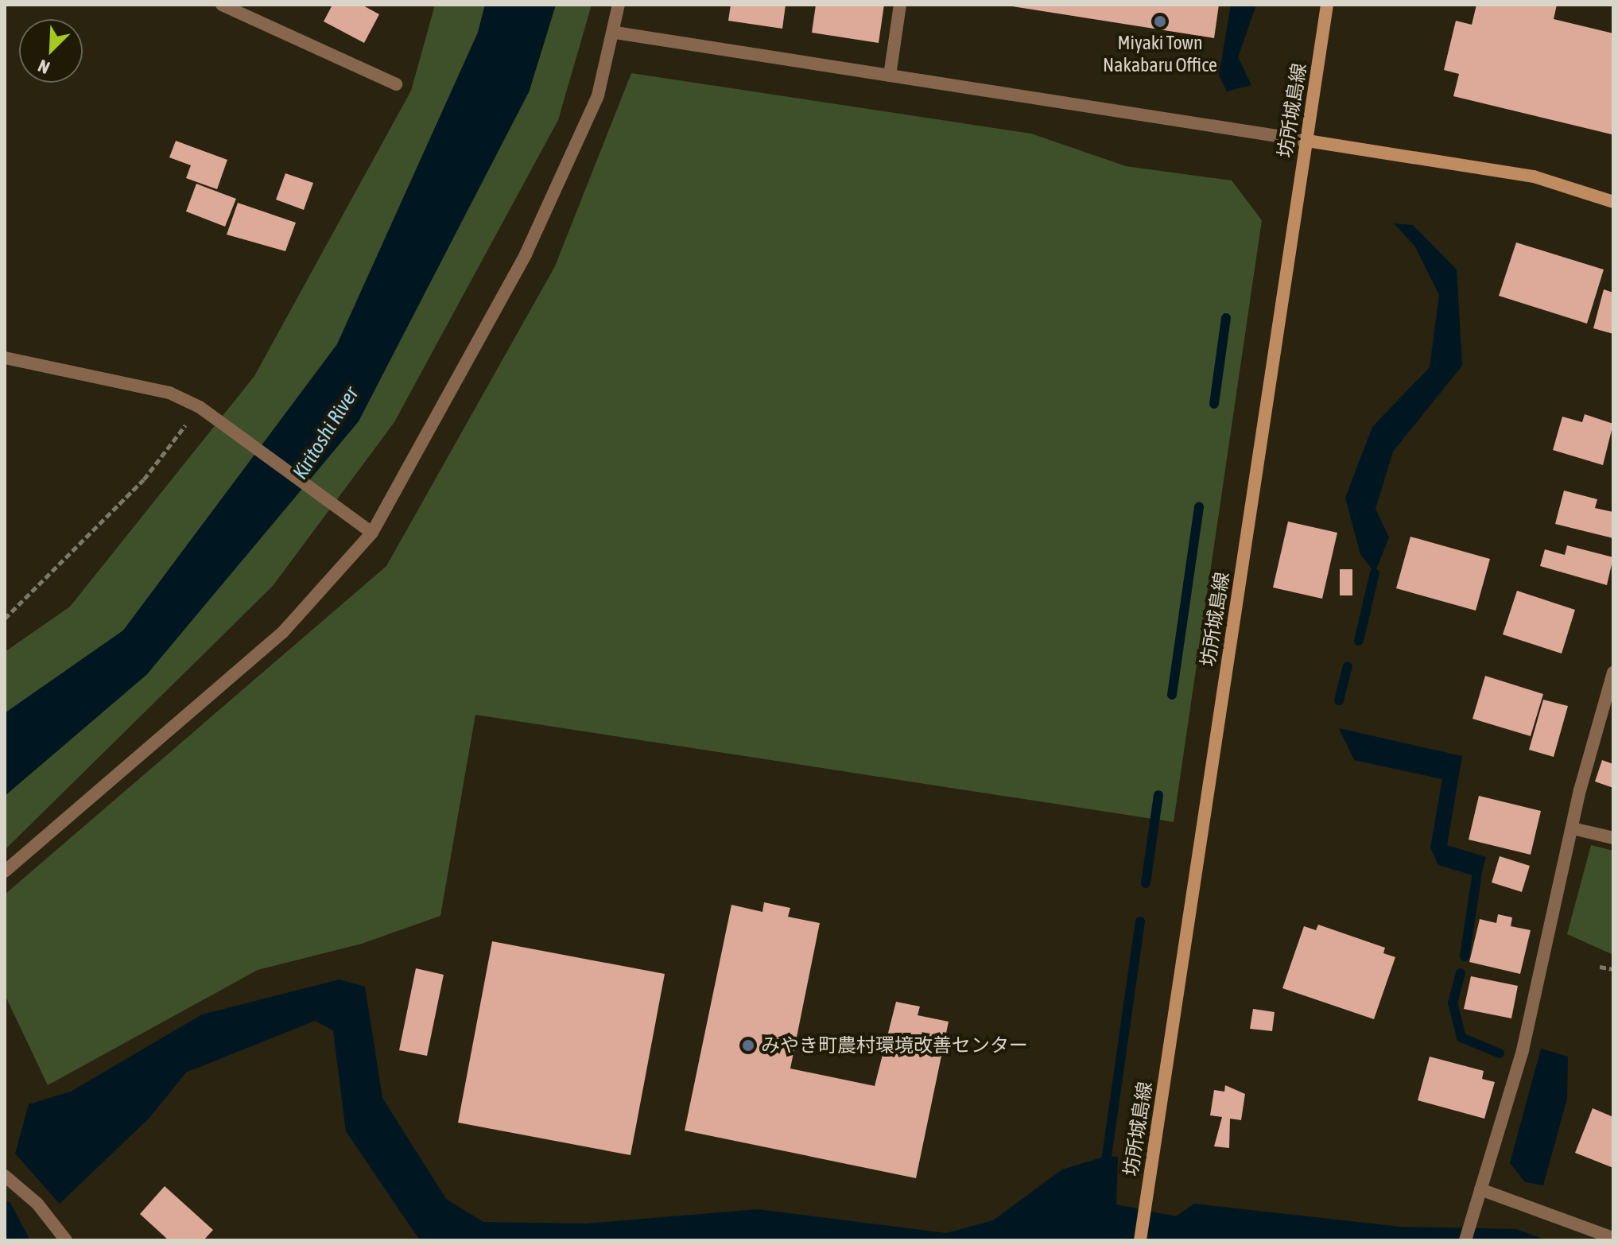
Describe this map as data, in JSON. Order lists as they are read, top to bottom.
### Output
{
  "streets": {
    "main road": ["坊所城島線"]
  },
  "water": ["Kiritoshi River"],
  "places": ["Miyaki Town Nakabaru Office", "みやき町農村環境改善センター"],
  "north": "bottom left"
}
